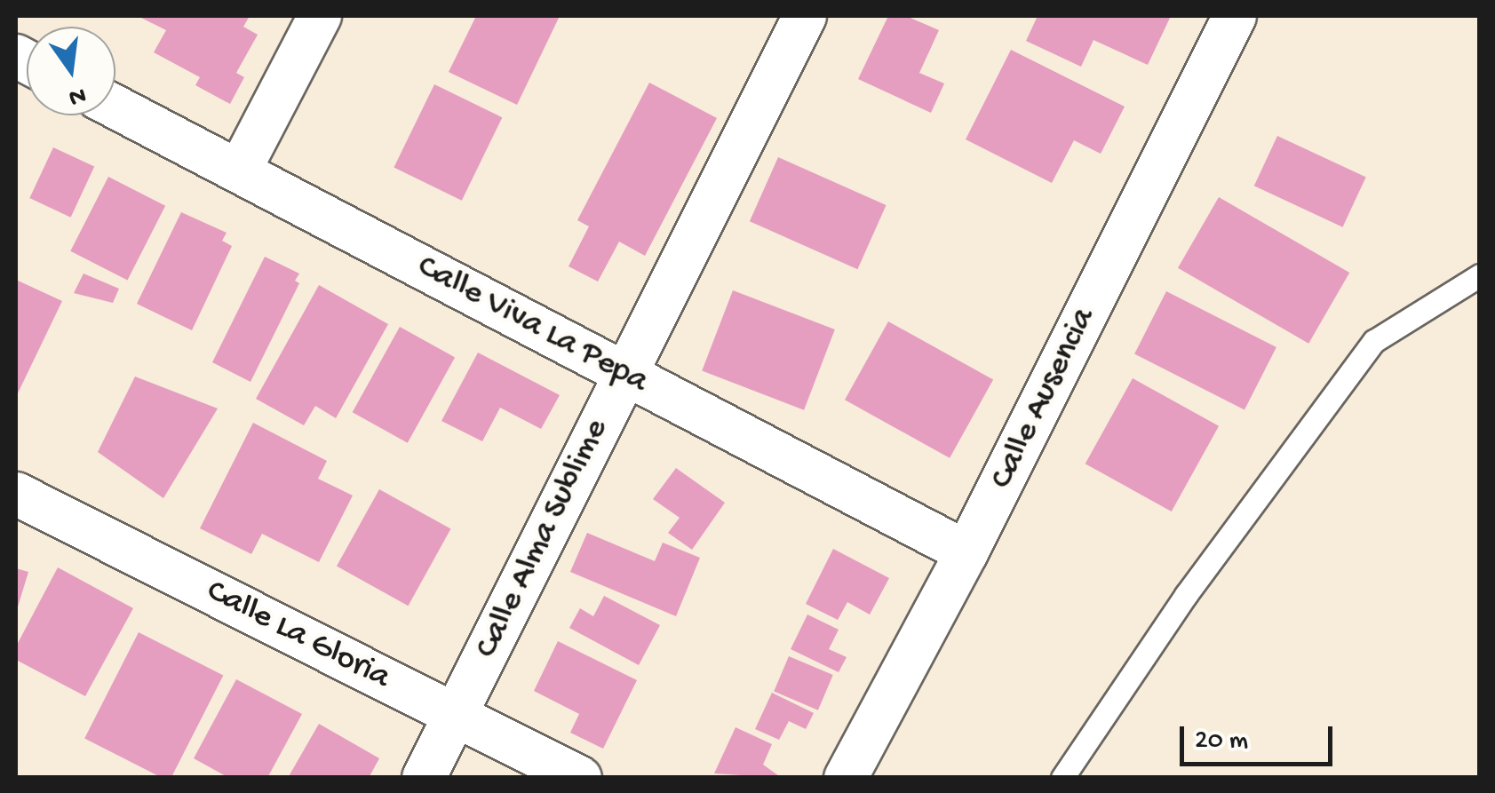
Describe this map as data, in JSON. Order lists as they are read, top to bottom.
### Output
{
  "streets": {
    "street": [
      "Calle Viva La Pepa",
      "Calle Ausencia",
      "Calle Alma Sublime",
      "Calle La Gloria"
    ]
  },
  "crossings": [
    ["Calle Viva La Pepa", "Calle Ausencia"],
    ["Calle Viva La Pepa", "Calle Alma Sublime"],
    ["Calle Alma Sublime", "Calle La Gloria"]
  ],
  "scale_bar": "20 m",
  "north": "bottom"
}
